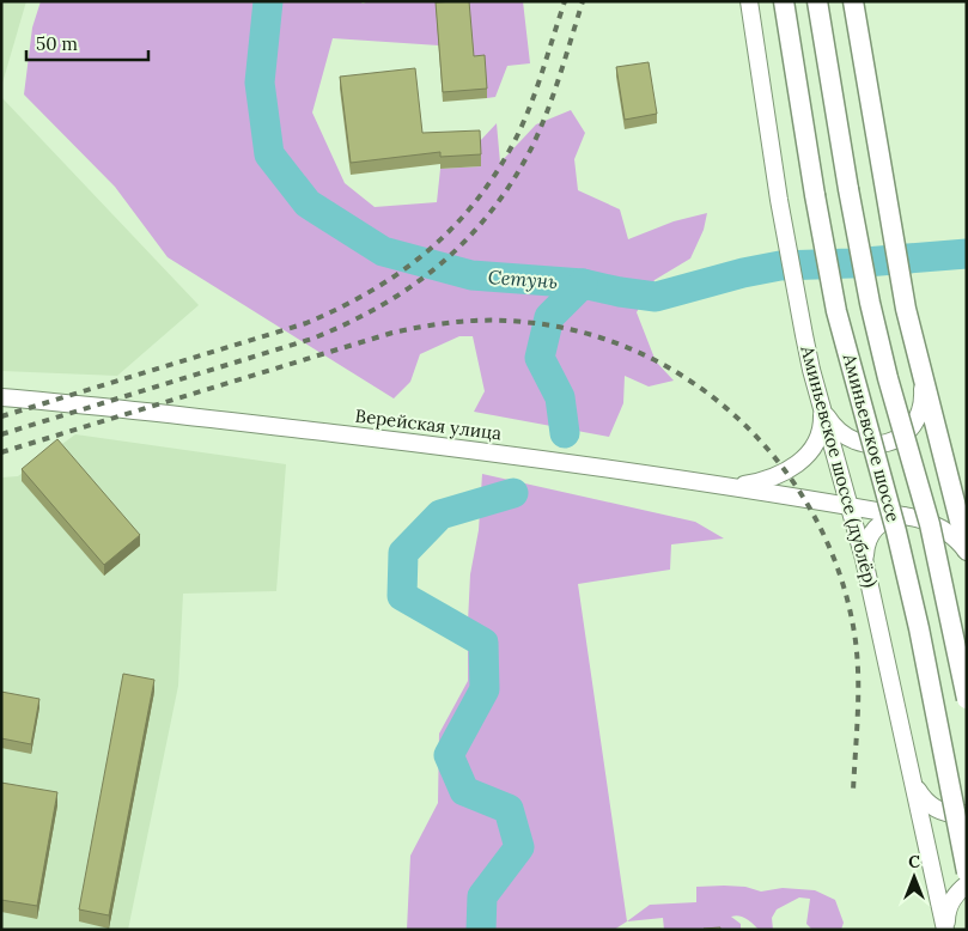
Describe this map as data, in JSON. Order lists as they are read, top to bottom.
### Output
{
  "streets": {
    "main road": ["Аминьевское шоссе"],
    "street": ["Верейская улица", "Аминьевское шоссе (дублёр)"]
  },
  "crossings": [
    ["Верейская улица", "Аминьевское шоссе (дублёр)"]
  ],
  "water": ["Сетунь"],
  "scale_bar": "50 m",
  "north": "top"
}
